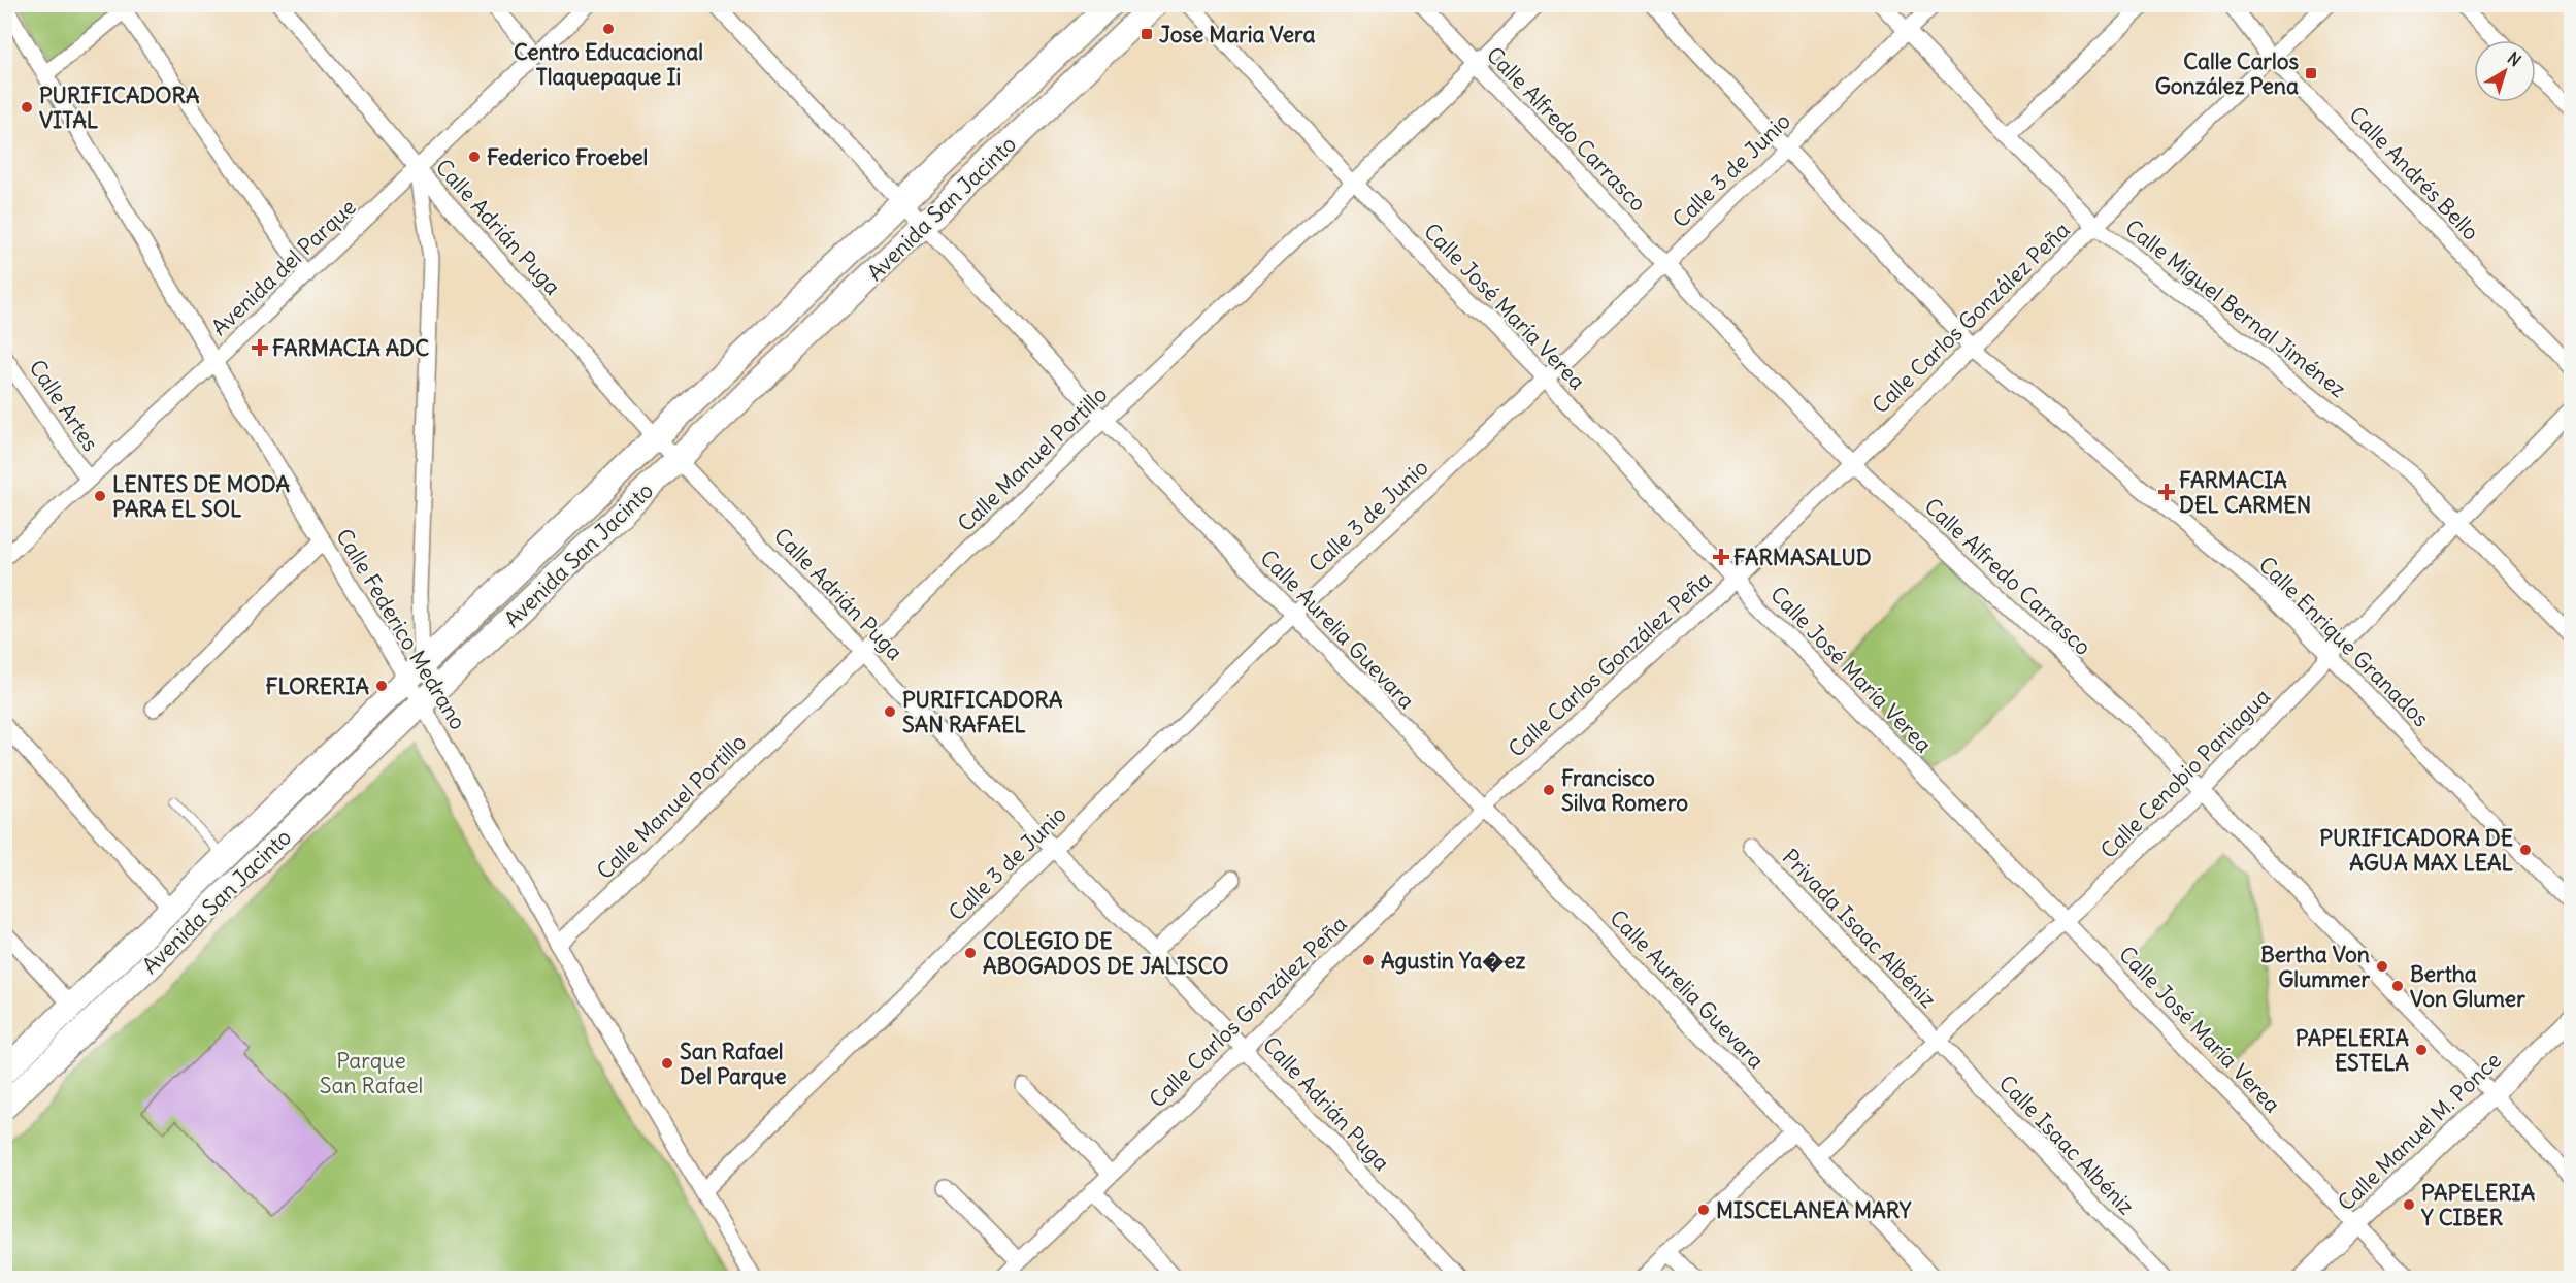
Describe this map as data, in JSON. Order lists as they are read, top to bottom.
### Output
{
  "streets": {
    "main road": ["Avenida San Jacinto"],
    "street": [
      "Calle Alfredo Carrasco",
      "Calle 3 de Junio",
      "Calle Andrés Bello",
      "Calle Adrián Puga",
      "Avenida del Parque",
      "Calle José María Verea",
      "Calle Miguel Bernal Jiménez",
      "Calle Carlos González Peña",
      "Calle Artes",
      "Calle Manuel Portillo",
      "Calle Federico Medrano",
      "Calle Aurelia Guevara",
      "Calle Enrique Granados",
      "Calle Cenobio Paniagua",
      "Privada Isaac Albéniz",
      "Calle Manuel M. Ponce",
      "Calle Isaac Albéniz"
    ]
  },
  "crossings": [
    ["Calle Alfredo Carrasco", "Calle 3 de Junio"],
    ["Calle Alfredo Carrasco", "Calle Carlos González Peña"],
    ["Calle Alfredo Carrasco", "Calle Manuel Portillo"],
    ["Calle Alfredo Carrasco", "Calle Cenobio Paniagua"],
    ["Calle Alfredo Carrasco", "Calle Manuel M. Ponce"],
    ["Calle 3 de Junio", "Calle Adrián Puga"],
    ["Calle 3 de Junio", "Calle José María Verea"],
    ["Calle 3 de Junio", "Calle Miguel Bernal Jiménez"],
    ["Calle 3 de Junio", "Calle Federico Medrano"],
    ["Calle 3 de Junio", "Calle Aurelia Guevara"],
    ["Calle 3 de Junio", "Calle Enrique Granados"],
    ["Calle Andrés Bello", "Calle Carlos González Peña"],
    ["Avenida San Jacinto", "Calle Adrián Puga"],
    ["Avenida San Jacinto", "Calle Federico Medrano"],
    ["Avenida San Jacinto", "Calle Aurelia Guevara"],
    ["Calle Adrián Puga", "Avenida del Parque"],
    ["Calle Adrián Puga", "Calle Carlos González Peña"],
    ["Calle Adrián Puga", "Calle Manuel Portillo"],
    ["Avenida del Parque", "Calle Artes"],
    ["Avenida del Parque", "Calle Federico Medrano"],
    ["Calle José María Verea", "Calle Carlos González Peña"],
    ["Calle José María Verea", "Calle Manuel Portillo"],
    ["Calle José María Verea", "Calle Cenobio Paniagua"],
    ["Calle José María Verea", "Calle Manuel M. Ponce"],
    ["Calle Miguel Bernal Jiménez", "Calle Carlos González Peña"],
    ["Calle Miguel Bernal Jiménez", "Calle Cenobio Paniagua"],
    ["Calle Carlos González Peña", "Calle Aurelia Guevara"],
    ["Calle Carlos González Peña", "Calle Enrique Granados"],
    ["Calle Manuel Portillo", "Calle Federico Medrano"],
    ["Calle Manuel Portillo", "Calle Aurelia Guevara"],
    ["Calle Aurelia Guevara", "Calle Cenobio Paniagua"],
    ["Calle Enrique Granados", "Calle Cenobio Paniagua"],
    ["Calle Cenobio Paniagua", "Privada Isaac Albéniz"],
    ["Calle Cenobio Paniagua", "Calle Isaac Albéniz"],
    ["Privada Isaac Albéniz", "Calle Isaac Albéniz"]
  ],
  "parks": ["Parque San Rafael"],
  "places": {
    "other": [
      "Centro Educacional Tlaquepaque Ii",
      "PURIFICADORA VITAL",
      "Federico Froebel",
      "LENTES DE MODA PARA EL SOL",
      "FLORERIA",
      "PURIFICADORA SAN RAFAEL",
      "Francisco Silva Romero",
      "PURIFICADORA DE AGUA MAX LEAL",
      "COLEGIO DE ABOGADOS DE JALISCO",
      "Agustin Ya�ez",
      "Bertha Von Glummer",
      "Bertha Von Glumer",
      "PAPELERIA ESTELA",
      "San Rafael Del Parque",
      "PAPELERIA Y CIBER",
      "MISCELANEA MARY"
    ],
    "transit": ["Jose Maria Vera", "Calle Carlos González Pena"],
    "health": ["FARMACIA ADC", "FARMACIA DEL CARMEN", "FARMASALUD"]
  },
  "north": "top right"
}
